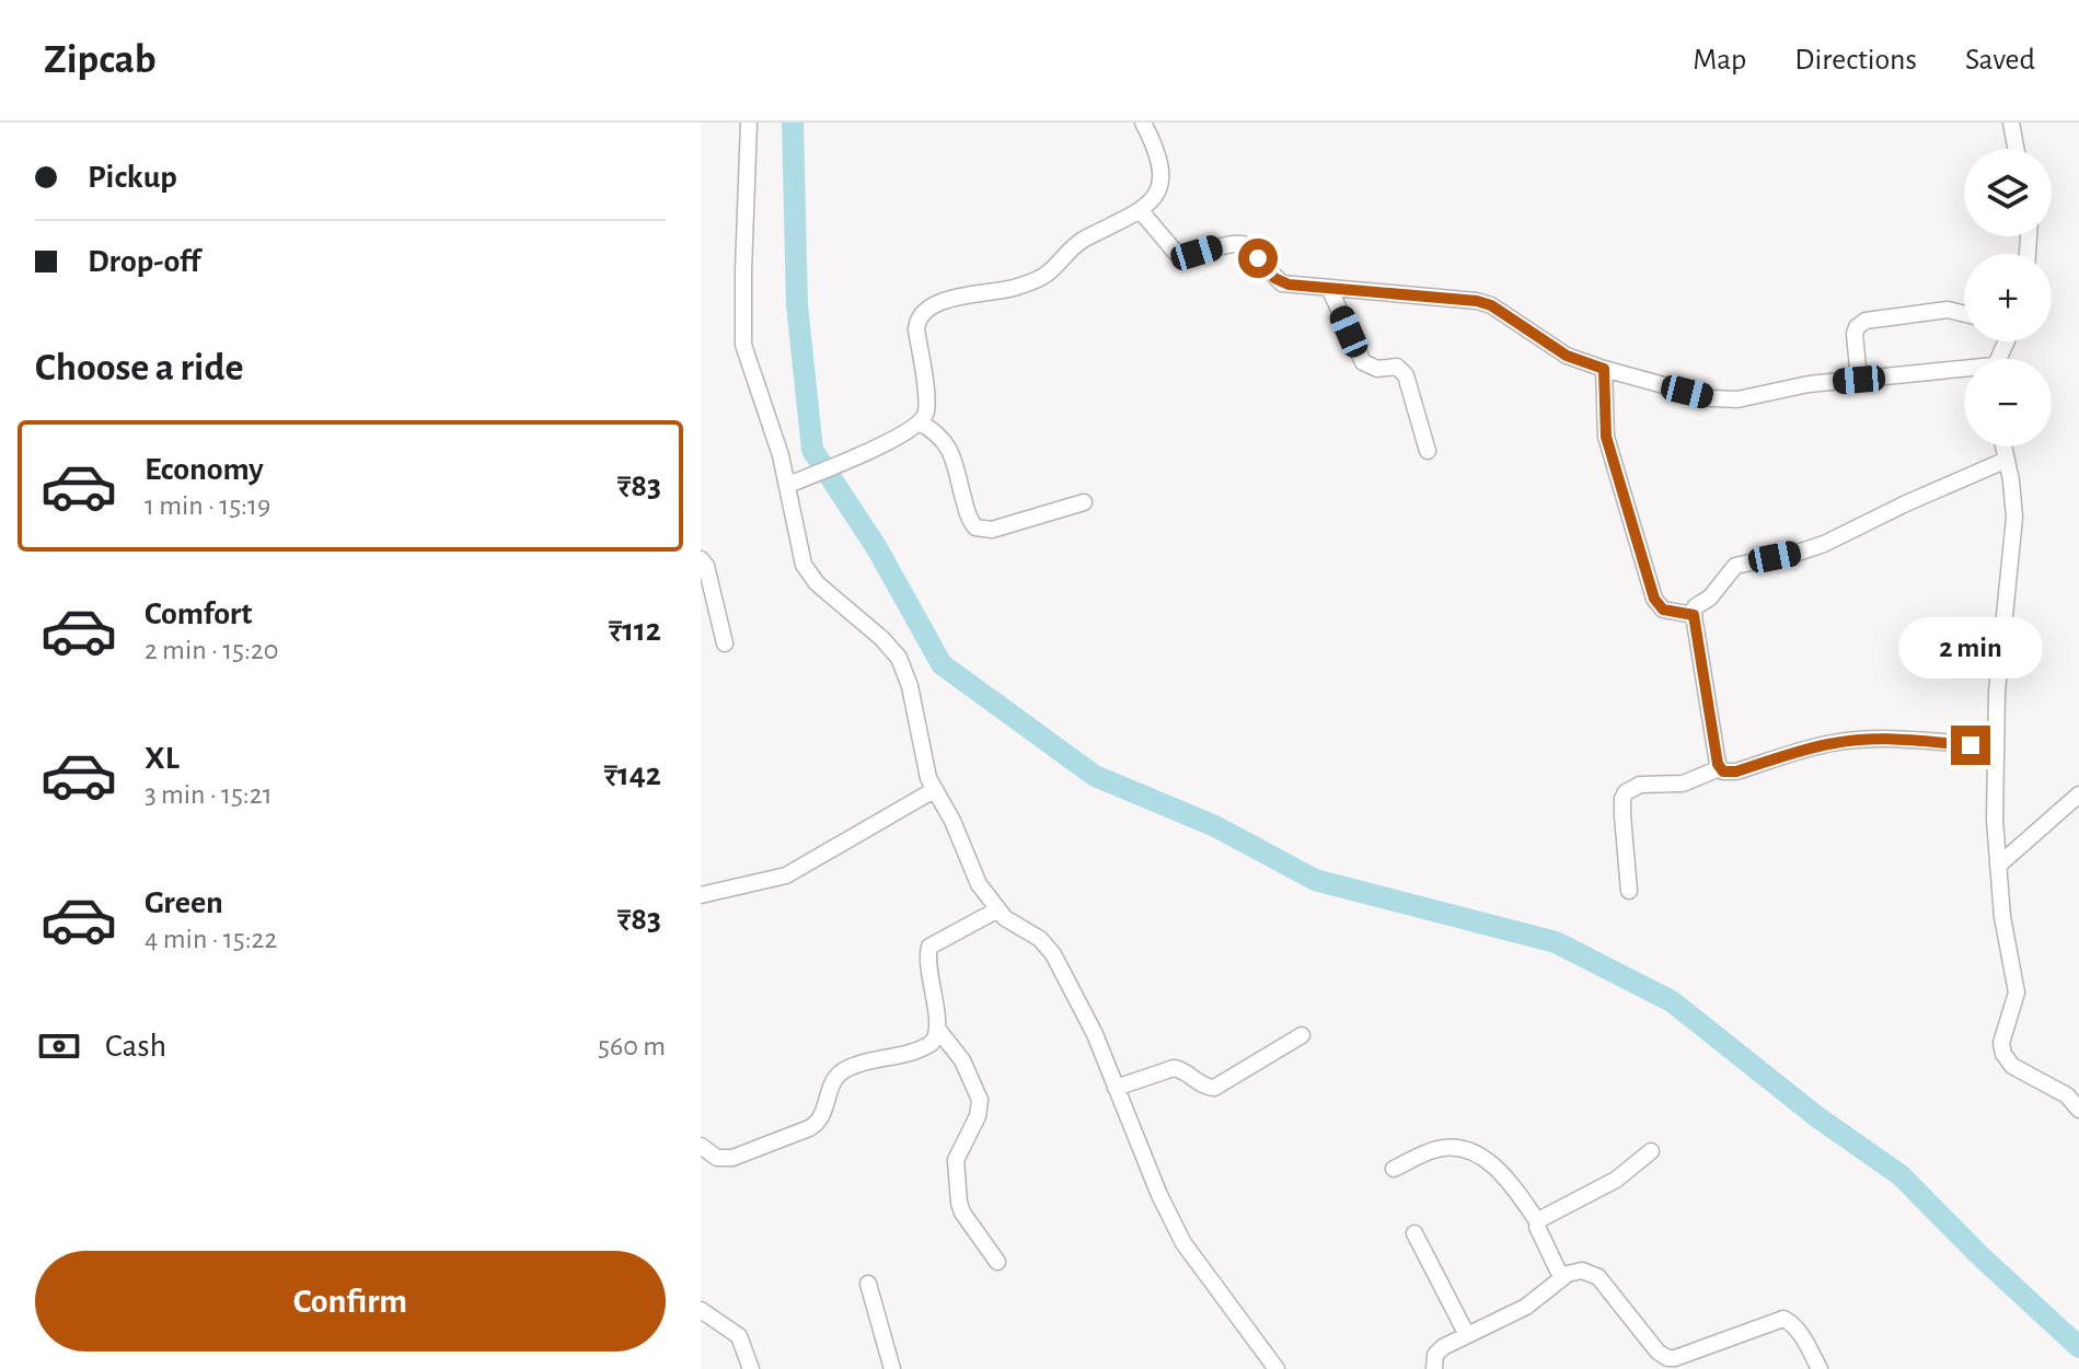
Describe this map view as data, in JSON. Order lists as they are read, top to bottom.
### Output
{
  "page": {
    "header": "Zipcab",
    "nav": ["Map", "Directions", "Saved"],
    "banner": ["Pickup", "Drop-off"],
    "map_buttons": ["+", "−"],
    "heading": "Choose a ride",
    "list": [
      {
        "name": "Economy",
        "note": "1 min · 15:19",
        "value": "₹83"
      },
      {
        "name": "Comfort",
        "note": "2 min · 15:20",
        "value": "₹112"
      },
      {
        "name": "XL",
        "note": "3 min · 15:21",
        "value": "₹142"
      },
      {
        "name": "Green",
        "note": "4 min · 15:22",
        "value": "₹83"
      }
    ],
    "bubble": "2 min",
    "pay": ["Cash", "560 m"],
    "buttons": "Confirm"
  }
}
